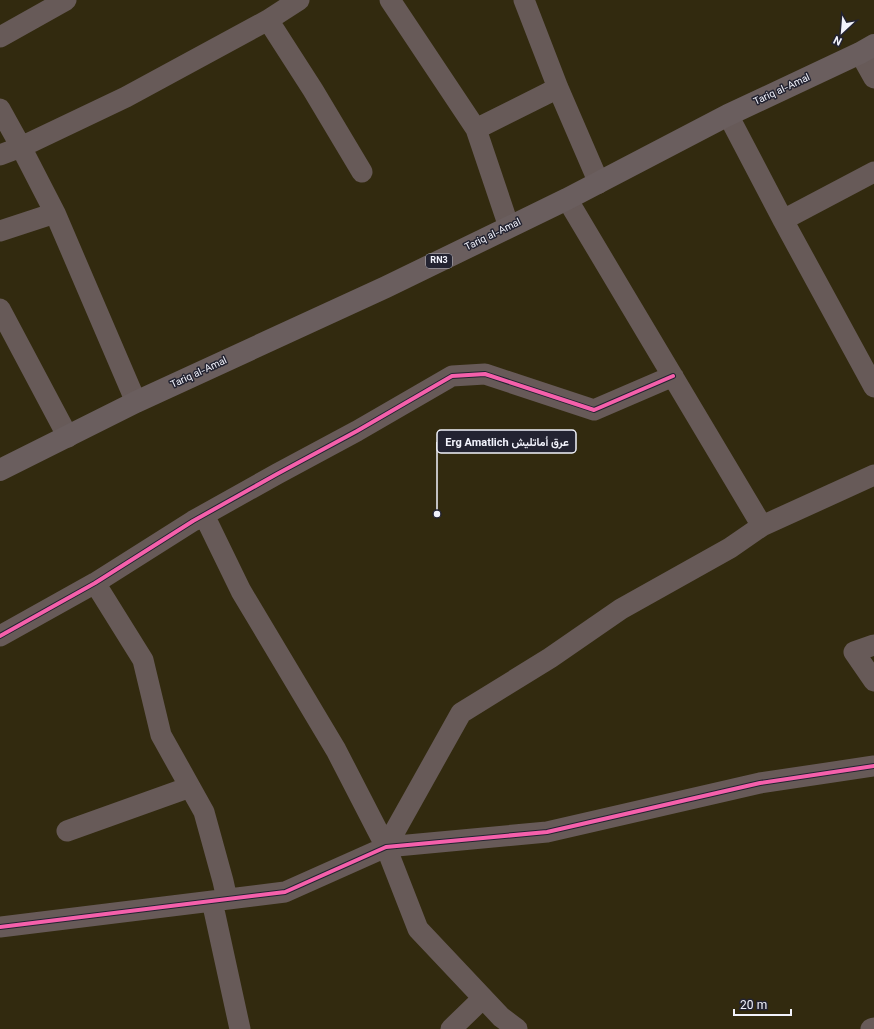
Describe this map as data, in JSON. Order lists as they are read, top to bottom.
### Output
{
  "streets": {
    "highway": ["Tariq al-Amal", "RN3"]
  },
  "places": ["Erg Amatlich عرق أماتليش"],
  "scale_bar": "20 m",
  "north": "bottom left"
}
